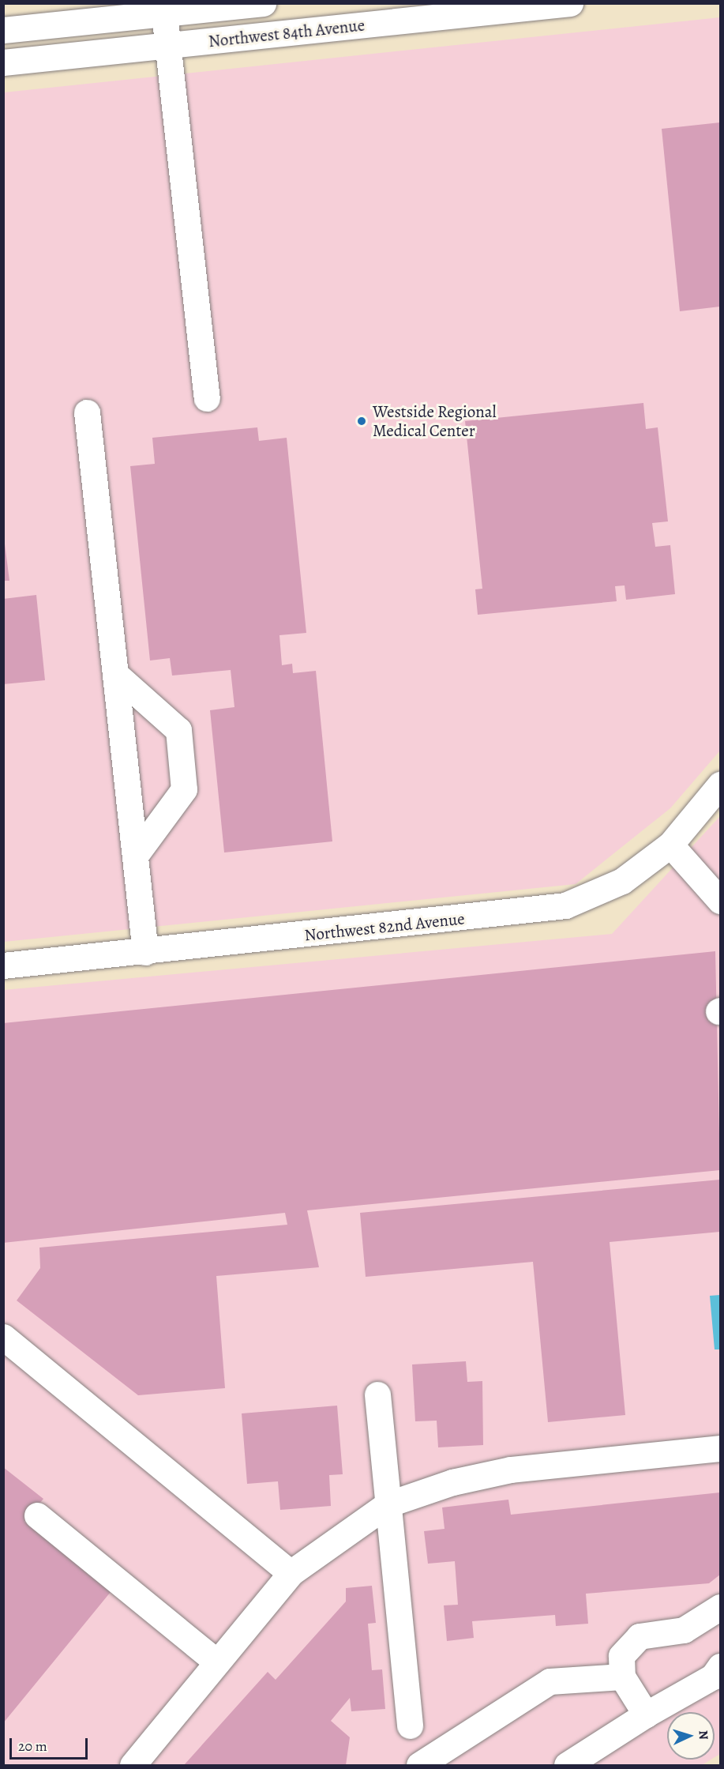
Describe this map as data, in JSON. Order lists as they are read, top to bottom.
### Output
{
  "streets": {
    "street": ["Northwest 84th Avenue", "Northwest 82nd Avenue"]
  },
  "places": ["Westside Regional Medical Center"],
  "scale_bar": "20 m",
  "north": "right"
}
